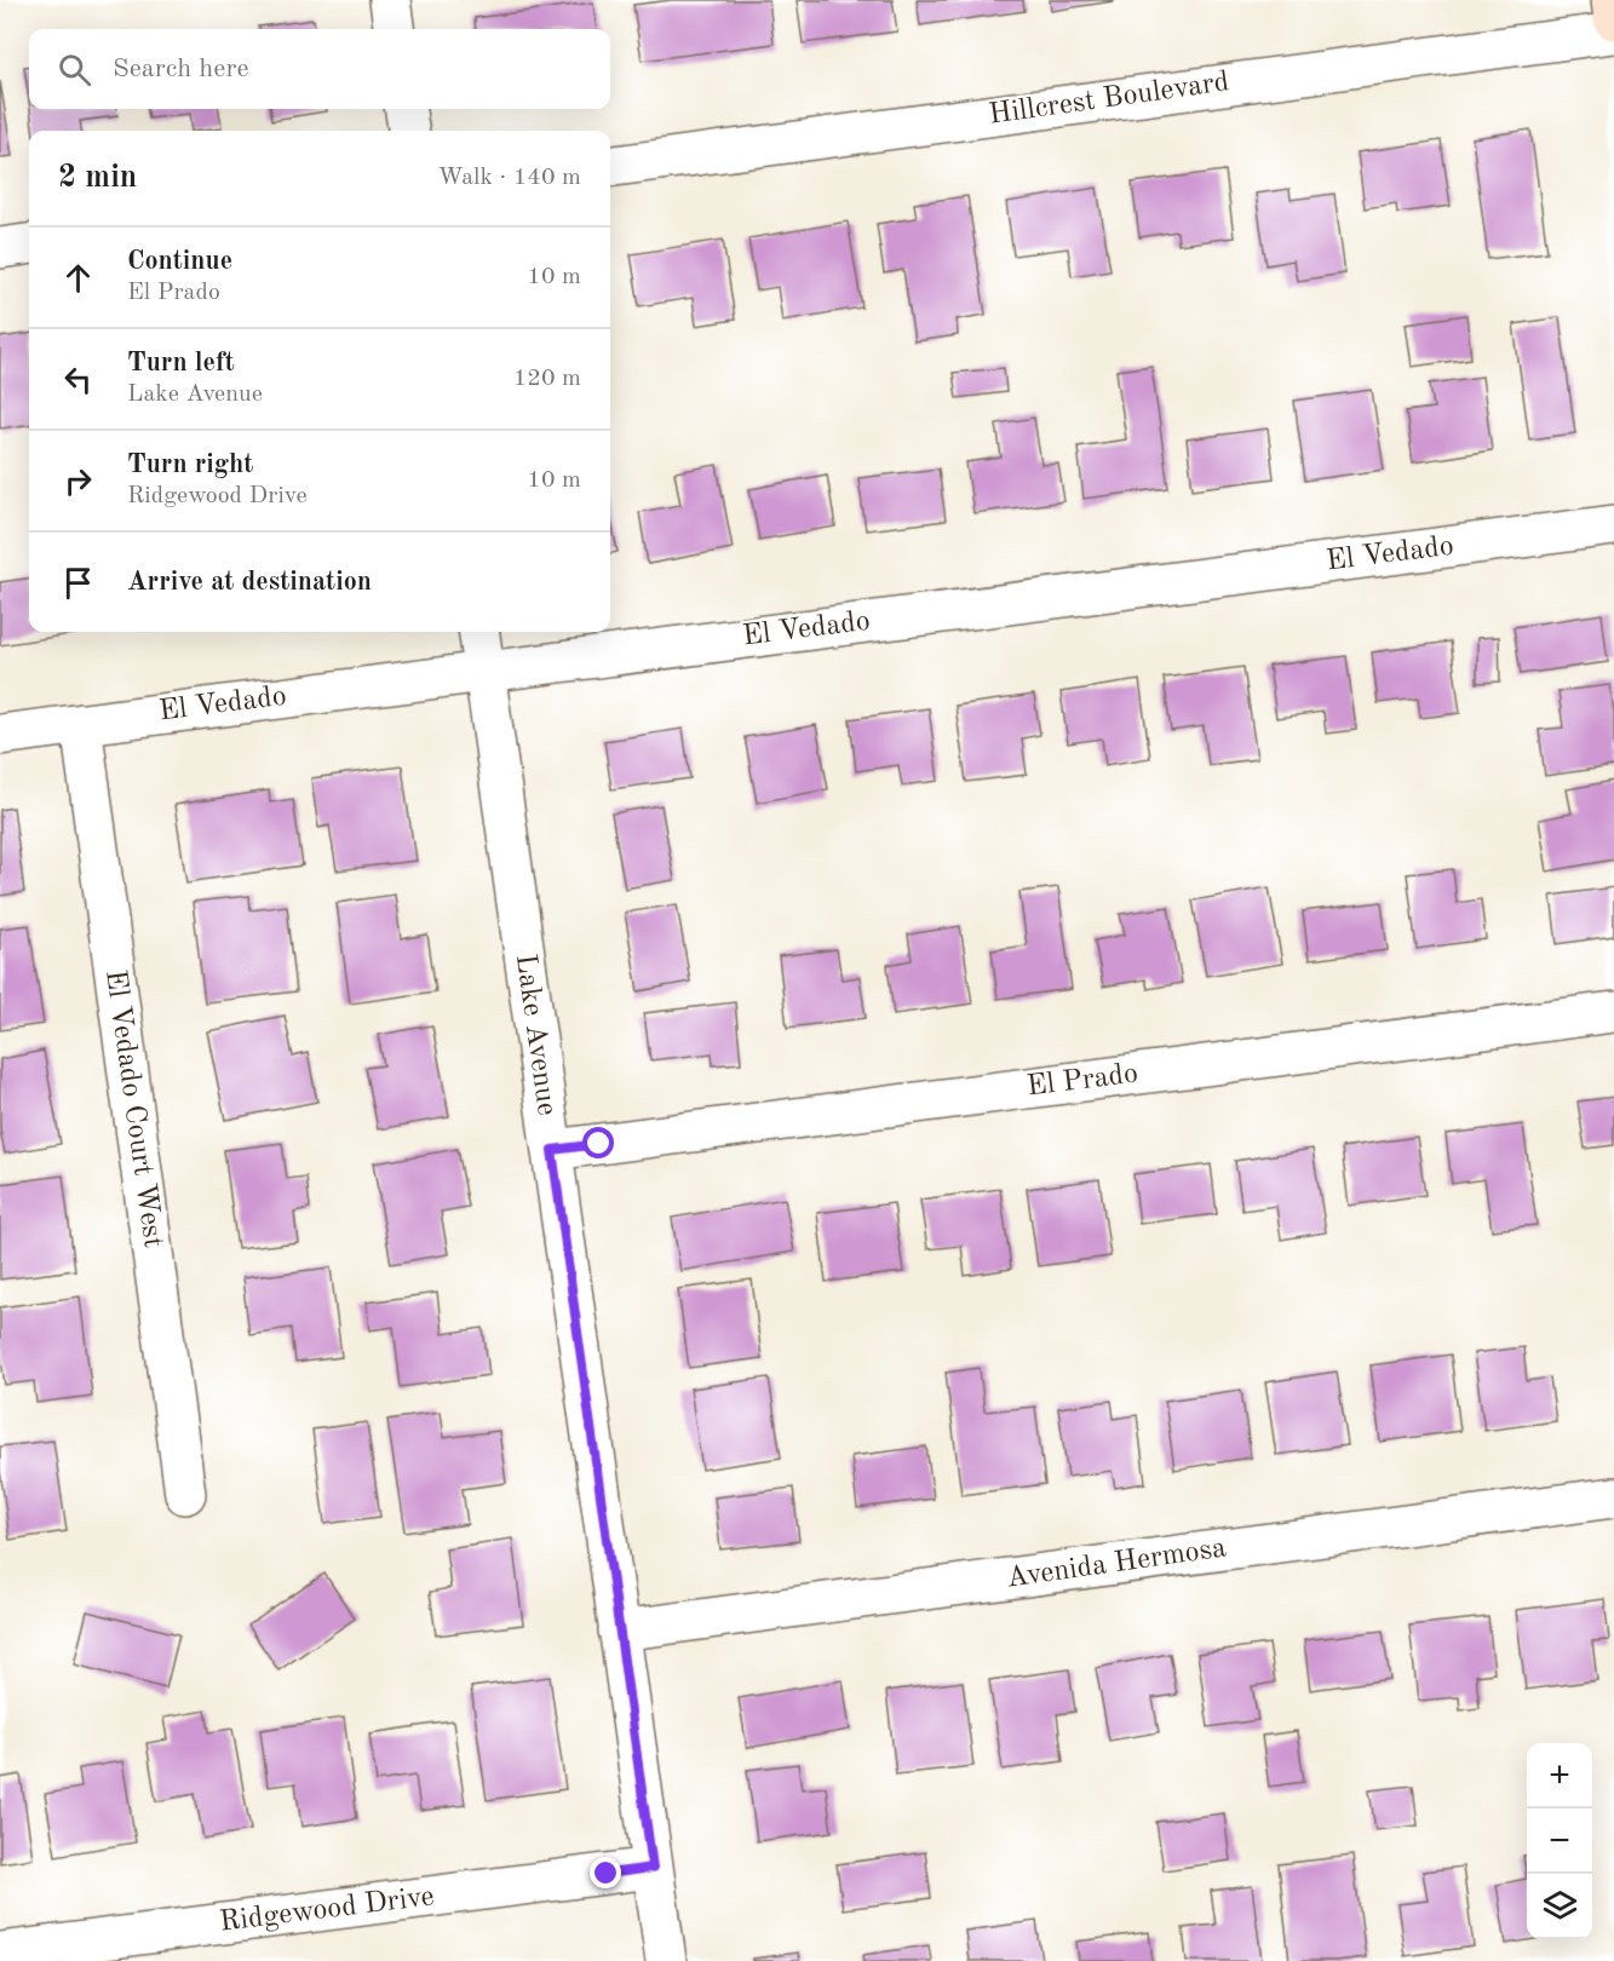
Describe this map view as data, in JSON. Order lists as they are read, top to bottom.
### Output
{
  "streets": {
    "street": [
      "Hillcrest Boulevard",
      "El Vedado",
      "Lake Avenue",
      "El Prado",
      "El Vedado Court West",
      "Avenida Hermosa",
      "Ridgewood Drive"
    ]
  },
  "crossings": [
    ["El Vedado", "Lake Avenue"],
    ["El Vedado", "El Vedado Court West"],
    ["Lake Avenue", "El Prado"],
    ["Lake Avenue", "Avenida Hermosa"],
    ["Lake Avenue", "Ridgewood Drive"]
  ],
  "page": {
    "search": "Search here",
    "heading": ["2 min", "Walk · 140 m"],
    "list": [
      ["Continue", "El Prado", "10 m"],
      ["Turn left", "Lake Avenue", "120 m"],
      ["Turn right", "Ridgewood Drive", "10 m"],
      "Arrive at destination"
    ],
    "map_buttons": ["+", "−"]
  }
}
